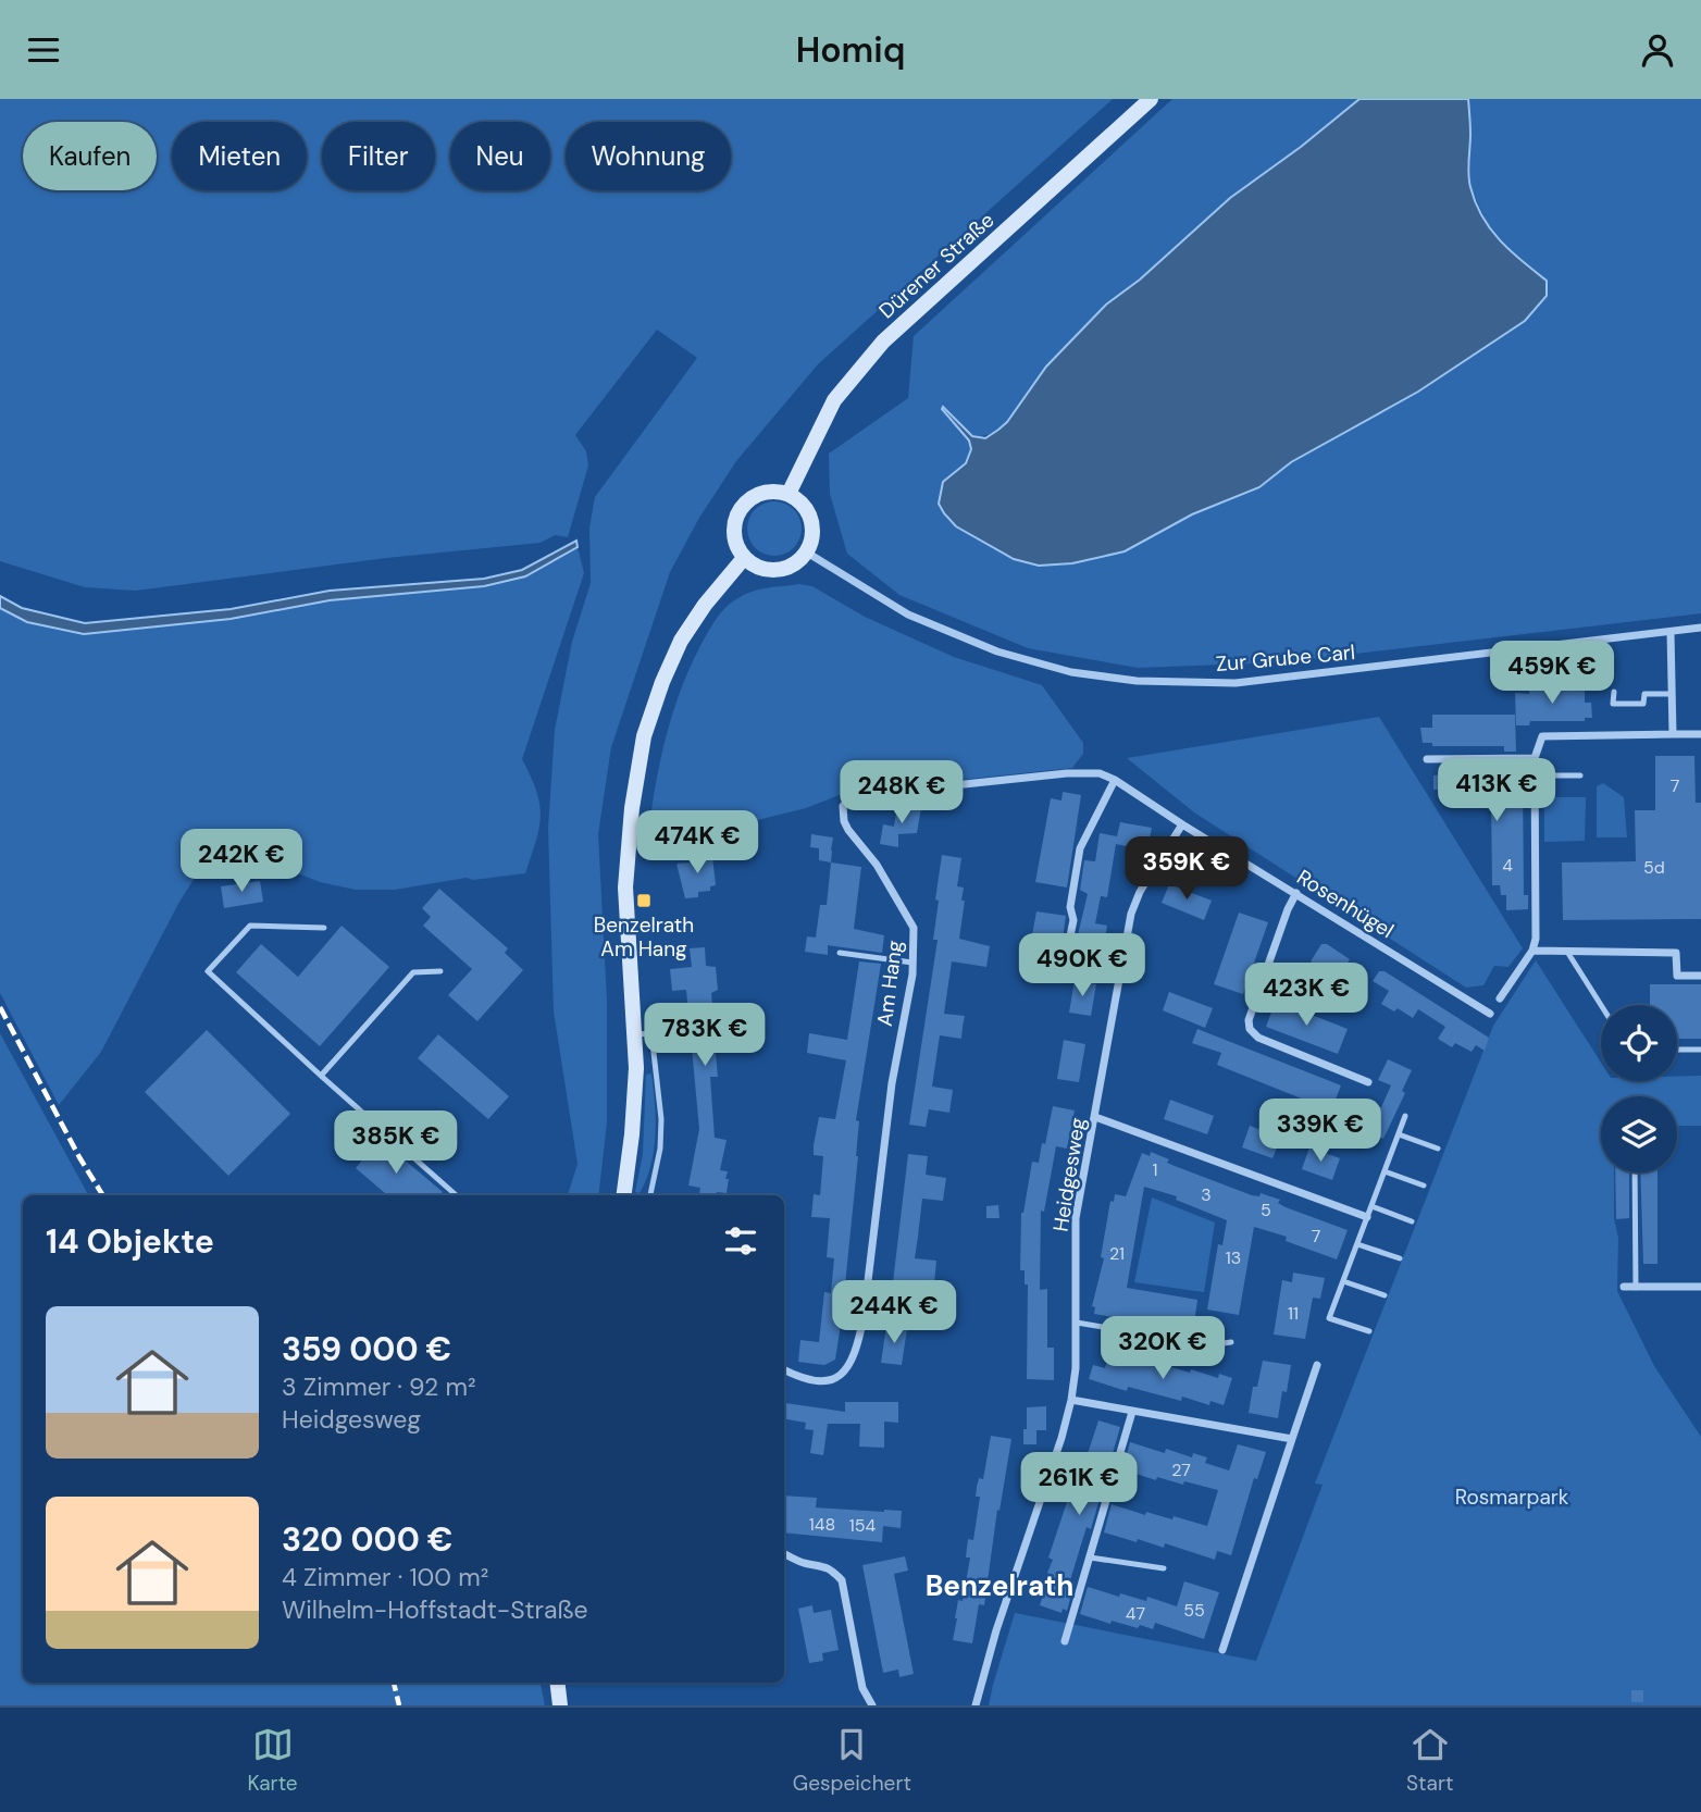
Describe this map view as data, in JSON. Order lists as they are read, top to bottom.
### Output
{
  "streets": {
    "main road": ["Dürener Straße"],
    "street": [
      "Zur Grube Carl",
      "Rosenhügel",
      "Am Hang",
      "Heidgesweg"
    ]
  },
  "crossings": [
    ["Dürener Straße", "Zur Grube Carl"],
    ["Rosenhügel", "Heidgesweg"]
  ],
  "districts": ["Benzelrath"],
  "parks": ["Rosmarpark"],
  "places": {
    "transit": ["Benzelrath Am Hang"]
  },
  "house_numbers": [
    "7",
    "4",
    "5d",
    "1",
    "3",
    "5",
    "7",
    "21",
    "13",
    "11",
    "27",
    "148",
    "154",
    "55",
    "47"
  ],
  "page": {
    "header": "Homiq",
    "chip": [
      "Kaufen",
      "Mieten",
      "Filter",
      "Neu",
      "Wohnung"
    ],
    "price": [
      "459K €",
      "413K €",
      "248K €",
      "474K €",
      "242K €",
      "359K €",
      "490K €",
      "423K €",
      "783K €",
      "339K €",
      "385K €",
      "244K €",
      "320K €",
      "261K €"
    ],
    "heading": "14 Objekte",
    "list": [
      {
        "name": "359 000 €",
        "note": "3 Zimmer · 92 m² · Heidgesweg"
      },
      {
        "name": "320 000 €",
        "note": "4 Zimmer · 100 m² · Wilhelm-Hoffstadt-Straße"
      }
    ],
    "tabs": ["Karte", "Gespeichert", "Start"]
  }
}
